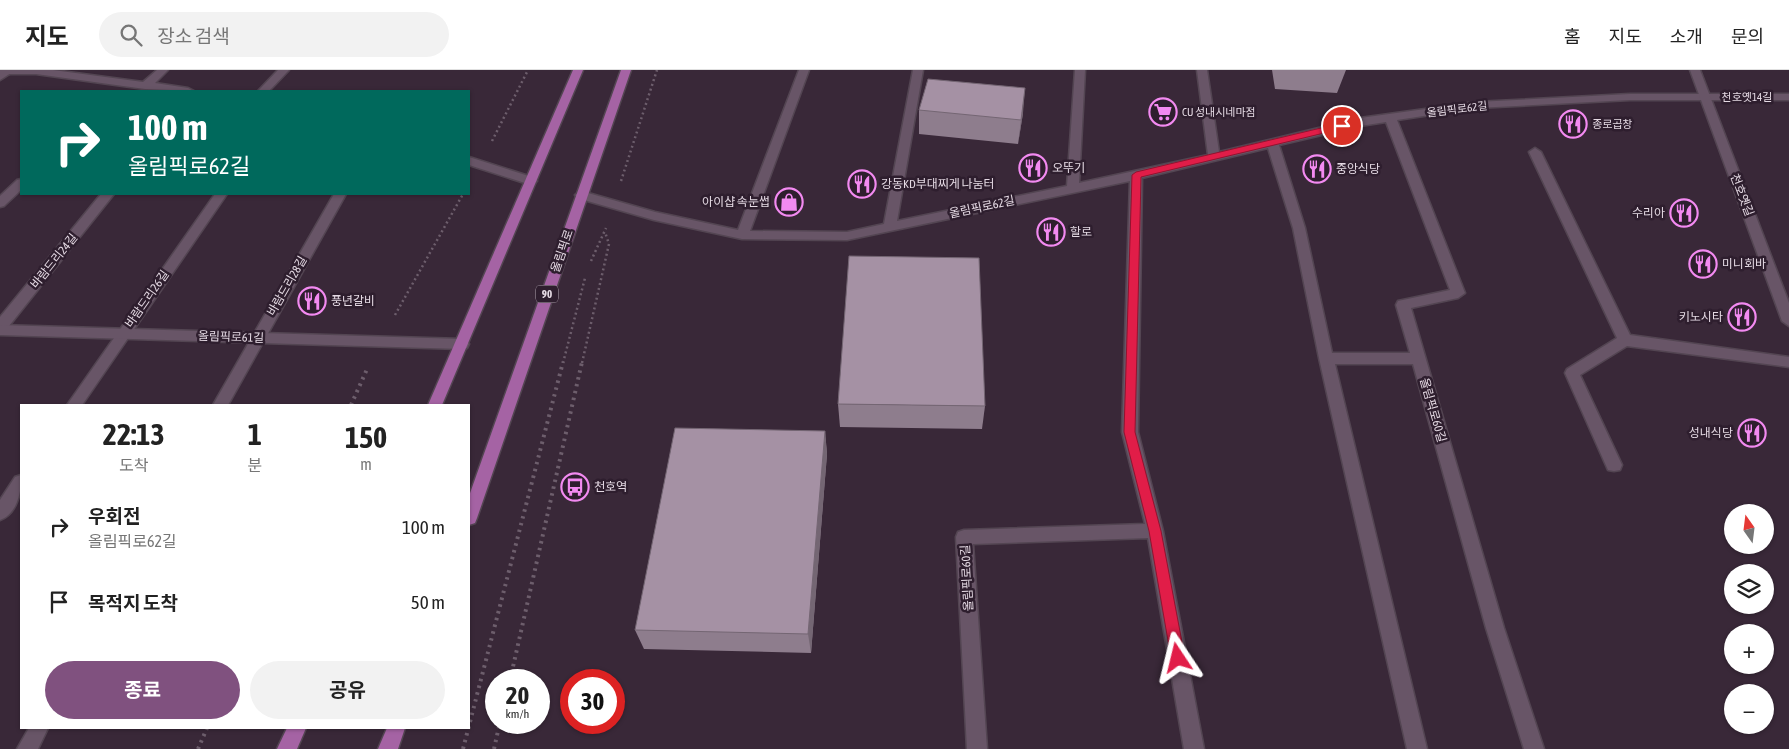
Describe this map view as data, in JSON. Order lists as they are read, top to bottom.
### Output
{
  "streets": {
    "main road": ["올림픽로", "90"],
    "street": [
      "천호옛14길",
      "올림픽로62길",
      "천호옛길",
      "바람드리24길",
      "바람드리28길",
      "바람드리26길",
      "올림픽로61길",
      "올림픽로60길"
    ]
  },
  "crossings": [
    ["천호옛14길", "올림픽로62길"],
    ["천호옛14길", "천호옛길"],
    ["올림픽로62길", "천호옛길"],
    ["올림픽로62길", "올림픽로"],
    ["올림픽로62길", "올림픽로60길"],
    ["바람드리24길", "올림픽로61길"],
    ["바람드리28길", "올림픽로61길"],
    ["바람드리26길", "올림픽로61길"]
  ],
  "places": {
    "supermarket": ["CU 성내시네마점"],
    "restaurant": [
      "종로곱창",
      "오뚜기",
      "중앙식당",
      "강동KD부대찌게 나눔터",
      "수리아",
      "할로",
      "미니회바",
      "풍년갈비",
      "키노시타",
      "성내식당"
    ],
    "shop": ["아이샵 속눈썹"],
    "bus stop": ["천호역"]
  },
  "north": "top",
  "page": {
    "header": "지도",
    "search": "장소 검색",
    "nav": [
      "홈",
      "지도",
      "소개",
      "문의"
    ],
    "turn": ["100 m", "올림픽로62길"],
    "eta": [
      "22:13",
      "도착",
      "1",
      "분",
      "150",
      "m"
    ],
    "list": [
      {
        "name": "우회전",
        "note": "올림픽로62길",
        "value": "100 m"
      },
      {
        "name": "목적지 도착",
        "value": "50 m"
      }
    ],
    "map_buttons": ["+", "−"],
    "buttons": ["종료", "공유"],
    "speed": "20 km/h",
    "limit": "30"
  }
}
